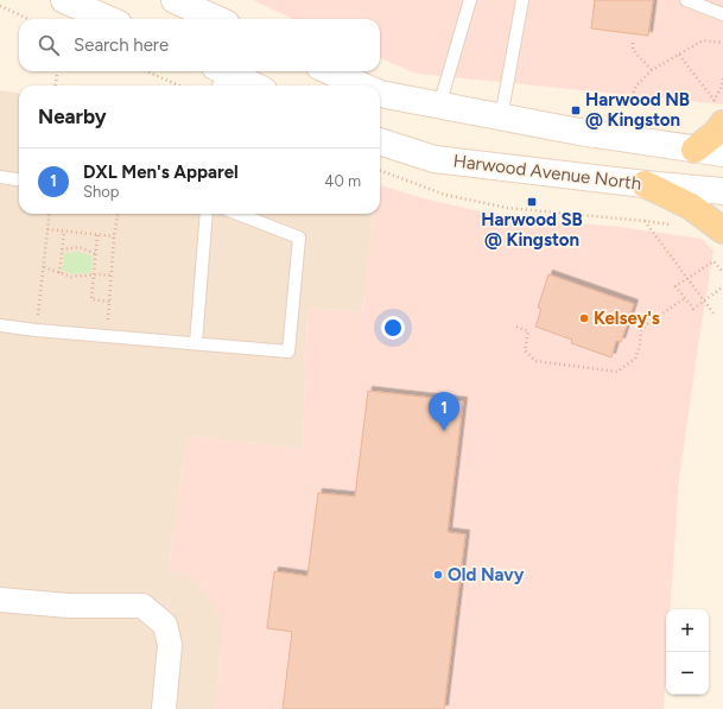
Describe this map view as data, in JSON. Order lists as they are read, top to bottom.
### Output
{
  "streets": {
    "main road": ["Harwood Avenue North"]
  },
  "places": {
    "transit": ["Harwood NB @ Kingston", "Harwood SB @ Kingston"],
    "other": ["Kelsey's", "Old Navy"]
  },
  "page": {
    "search": "Search here",
    "heading": "Nearby",
    "list": [
      {
        "mark": "1",
        "name": "DXL Men's Apparel",
        "note": "Shop",
        "value": "40 m"
      }
    ],
    "pins": "1",
    "map_buttons": ["+", "−"]
  }
}
